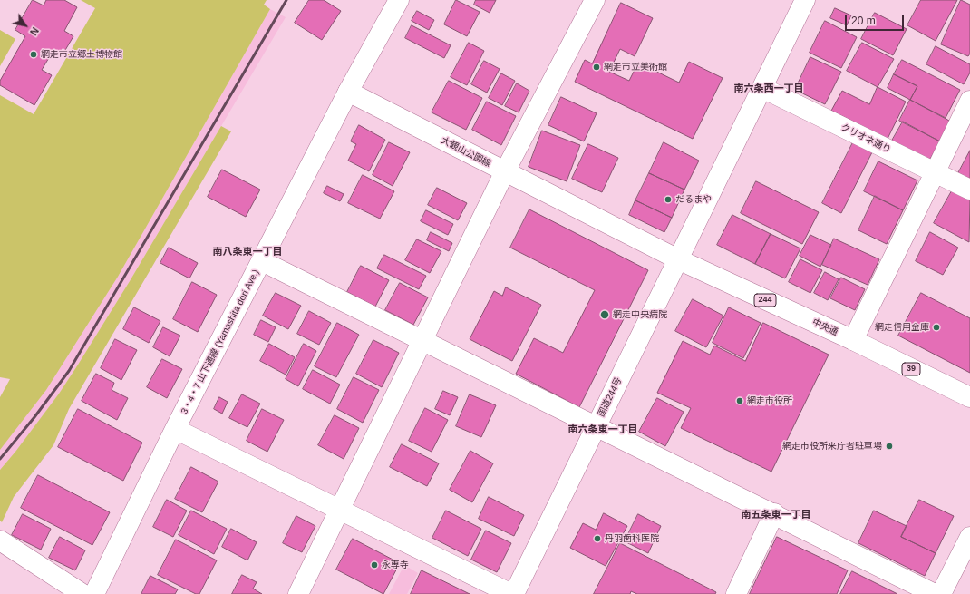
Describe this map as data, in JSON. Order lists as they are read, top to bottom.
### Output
{
  "streets": {
    "main road": [
      "クリオネ通り",
      "大観山公園線",
      "244",
      "中央通",
      "3・4・7 山下通線 (Yamashita dori Ave.)",
      "39",
      "国道244号"
    ]
  },
  "crossings": [
    ["クリオネ通り", "国道244号"],
    ["大観山公園線", "中央通"],
    ["大観山公園線", "3・4・7 山下通線 (Yamashita dori Ave.)"],
    ["大観山公園線", "国道244号"],
    ["中央通", "国道244号"]
  ],
  "districts": [
    "南六条西一丁目",
    "南八条東一丁目",
    "南六条東一丁目",
    "南五条東一丁目"
  ],
  "places": [
    "網走市立郷土博物館",
    "網走市立美術館",
    "だるまや",
    "網走中央病院",
    "網走信用金庫",
    "網走市役所",
    "網走市役所来庁者駐車場",
    "丹羽歯科医院",
    "永専寺"
  ],
  "scale_bar": "20 m",
  "north": "bottom right"
}
